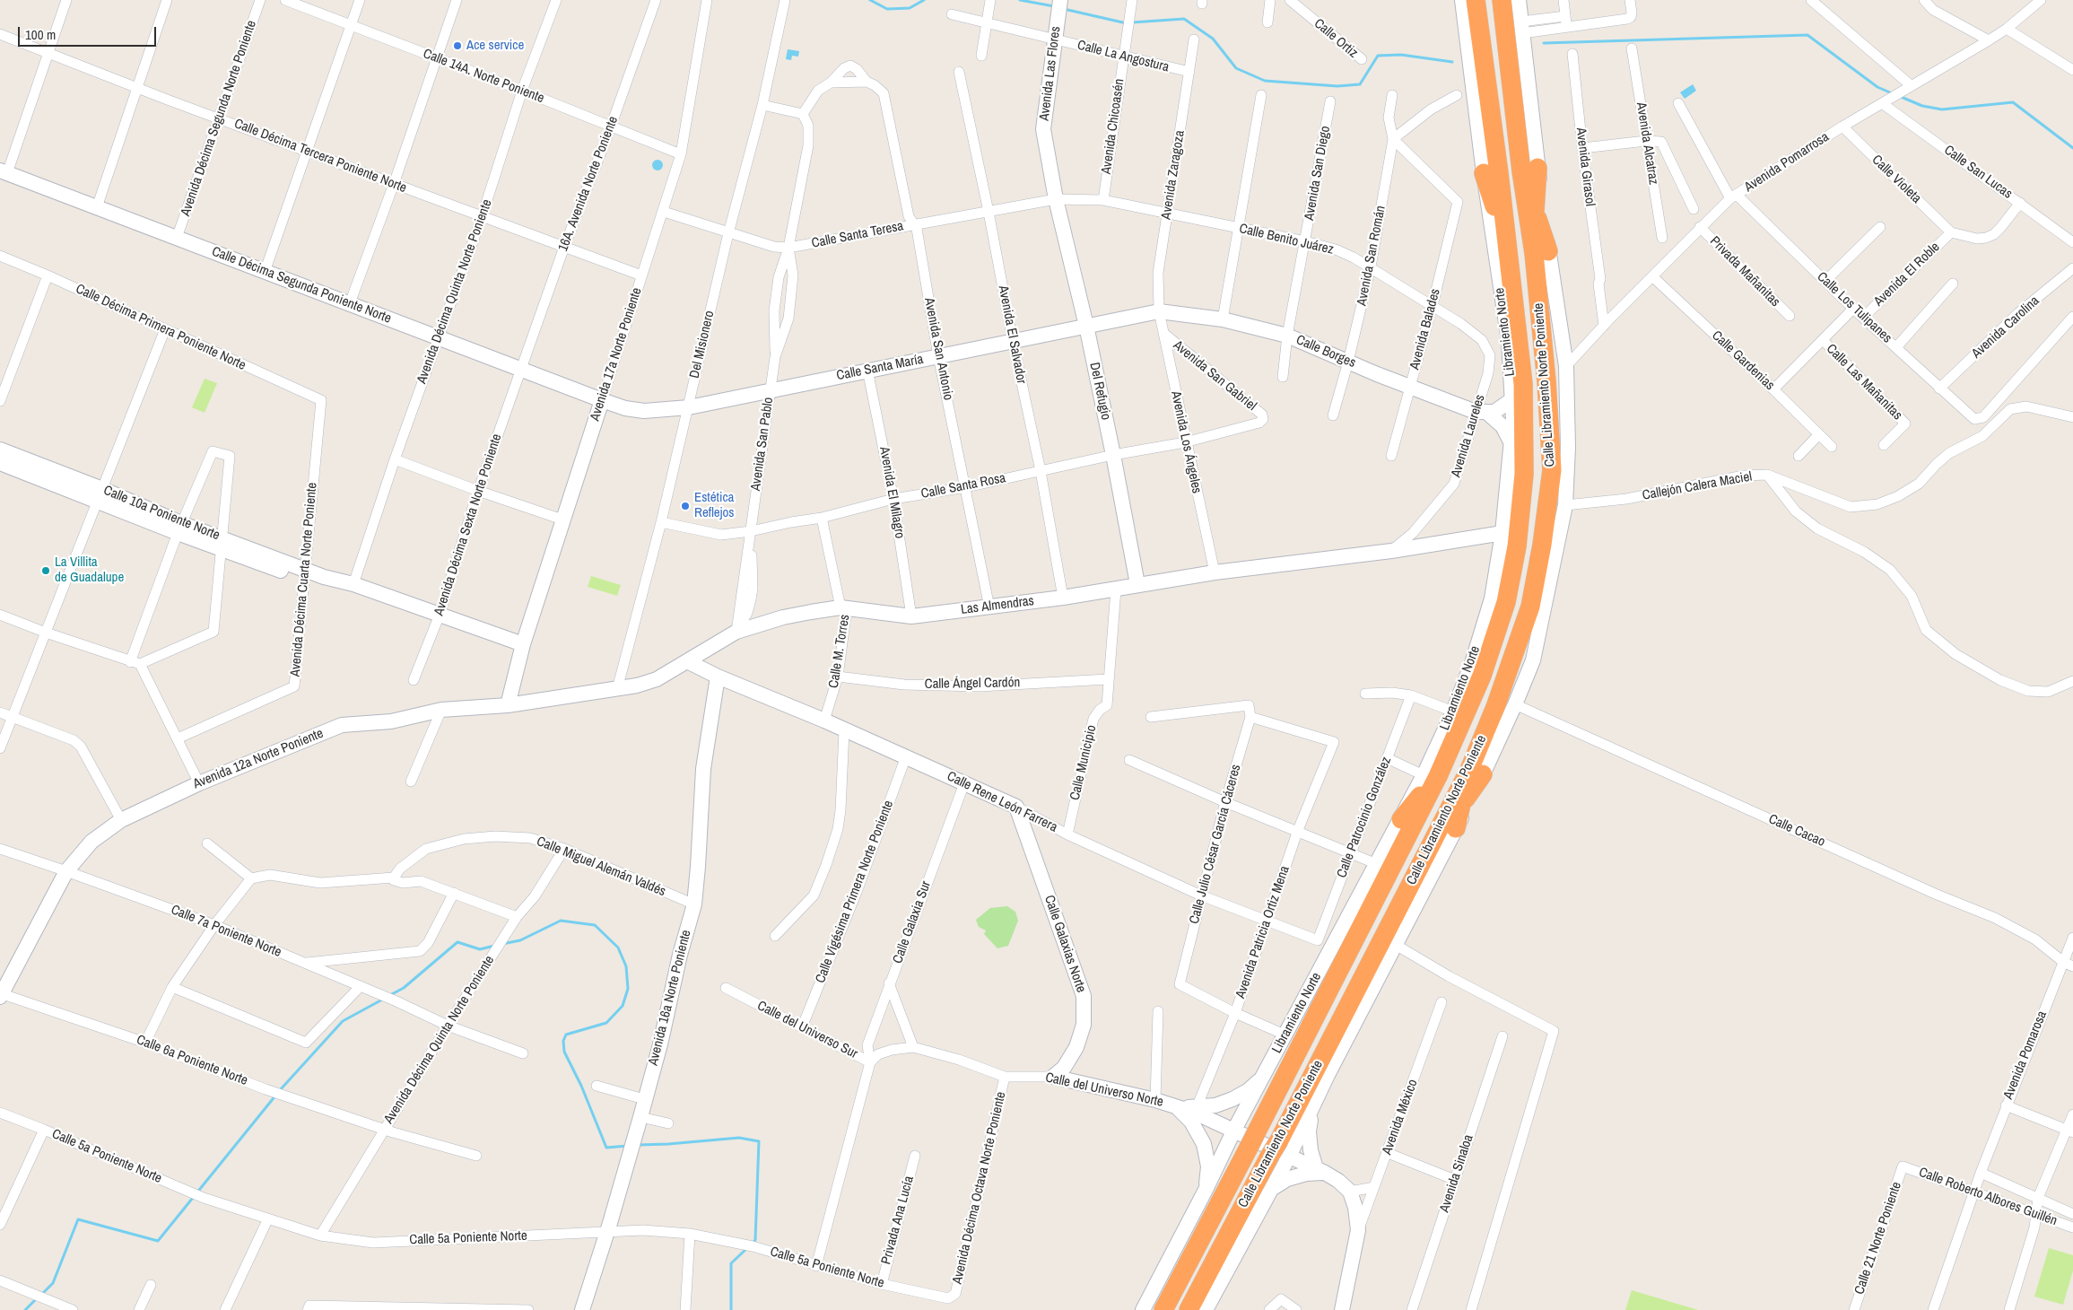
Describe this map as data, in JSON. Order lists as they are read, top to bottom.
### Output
{
  "streets": {
    "highway": ["Calle Libramiento Norte Poniente"],
    "street": [
      "Calle Ortiz",
      "Calle La Angostura",
      "Avenida Las Flores",
      "Calle 14A. Norte Poniente",
      "Avenida Décima Segunda Norte Poniente",
      "Avenida Chicoasén",
      "Avenida Alcatraz",
      "Calle Décima Tercera Poniente Norte",
      "Avenida Pomarrosa",
      "Avenida Girasol",
      "Calle San Lucas",
      "Avenida San Diego",
      "Avenida Zaragoza",
      "Calle Violeta",
      "16A. Avenida Norte Poniente",
      "Calle Santa Teresa",
      "Calle Benito Juárez",
      "Avenida San Román",
      "Privada Mañanitas",
      "Avenida El Roble",
      "Calle Décima Segunda Poniente Norte",
      "Avenida Décima Quinta Norte Poniente",
      "Calle Los Tulipanes",
      "Calle Décima Primera Poniente Norte",
      "Avenida Carolina",
      "Avenida Balades",
      "Libramiento Norte",
      "Avenida El Salvador",
      "Del Misionero",
      "Avenida San Antonio",
      "Calle Borges",
      "Avenida 17a Norte Poniente",
      "Calle Gardenias",
      "Calle Santa María",
      "Avenida San Gabriel",
      "Calle Las Mañanitas",
      "Del Refugio",
      "Avenida Laureles",
      "Avenida Los Ángeles",
      "Avenida San Pablo",
      "Calle Santa Rosa",
      "Callejón Calera Maciel",
      "Avenida El Milagro",
      "Calle 10a Poniente Norte",
      "Avenida Décima Sexta Norte Poniente",
      "Avenida Décima Cuarta Norte Poniente",
      "Las Almendras",
      "Calle M. Torres",
      "Calle Ángel Cardón",
      "Avenida 12a Norte Poniente",
      "Calle Municipio",
      "Calle Rene León Farrera",
      "Calle Patrocinio González",
      "Calle Cacao",
      "Calle Julio César García Cáceres",
      "Calle Miguel Alemán Valdés",
      "Calle Vigésima Primera Norte Poniente",
      "Calle Galaxia Sur",
      "Calle 7a Poniente Norte",
      "Avenida Patricia Ortiz Mena",
      "Calle Galaxias Norte",
      "Avenida 16a Norte Poniente",
      "Calle del Universo Sur",
      "Avenida Pomarosa",
      "Calle 6a Poniente Norte",
      "Calle del Universo Norte",
      "Avenida México",
      "Calle 5a Poniente Norte",
      "Avenida Sinaloa",
      "Avenida Décima Octava Norte Poniente",
      "Calle Roberto Albores Guillén",
      "Privada Ana Lucía",
      "Calle 21 Norte Poniente"
    ]
  },
  "crossings": [
    ["Calle La Angostura", "Avenida Las Flores"],
    ["Calle La Angostura", "Avenida Chicoasén"],
    ["Calle La Angostura", "Avenida Zaragoza"],
    ["Avenida Las Flores", "Calle Santa Teresa"],
    ["Avenida Las Flores", "Calle Benito Juárez"],
    ["Avenida Las Flores", "Del Refugio"],
    ["Calle 14A. Norte Poniente", "16A. Avenida Norte Poniente"],
    ["Calle 14A. Norte Poniente", "Avenida Décima Quinta Norte Poniente"],
    ["Calle 14A. Norte Poniente", "Avenida 17a Norte Poniente"],
    ["Avenida Décima Segunda Norte Poniente", "Calle Décima Tercera Poniente Norte"],
    ["Avenida Décima Segunda Norte Poniente", "Calle Décima Segunda Poniente Norte"],
    ["Avenida Chicoasén", "Calle Benito Juárez"],
    ["Calle Décima Tercera Poniente Norte", "16A. Avenida Norte Poniente"],
    ["Calle Décima Tercera Poniente Norte", "Avenida Décima Quinta Norte Poniente"],
    ["Calle Décima Tercera Poniente Norte", "Avenida 17a Norte Poniente"],
    ["Avenida Pomarrosa", "Avenida Girasol"],
    ["Avenida Pomarrosa", "Calle San Lucas"],
    ["Avenida Pomarrosa", "Calle Violeta"],
    ["Avenida Pomarrosa", "Privada Mañanitas"],
    ["Avenida Pomarrosa", "Calle Los Tulipanes"],
    ["Avenida Pomarrosa", "Calle Gardenias"],
    ["Avenida San Diego", "Calle Benito Juárez"],
    ["Avenida San Diego", "Calle Borges"],
    ["Avenida Zaragoza", "Calle Benito Juárez"],
    ["Avenida Zaragoza", "Calle Borges"],
    ["Avenida Zaragoza", "Calle Santa María"],
    ["Avenida Zaragoza", "Avenida Los Ángeles"],
    ["Calle Violeta", "Avenida El Roble"],
    ["16A. Avenida Norte Poniente", "Calle Décima Segunda Poniente Norte"],
    ["16A. Avenida Norte Poniente", "Avenida Décima Sexta Norte Poniente"],
    ["Calle Santa Teresa", "Calle Benito Juárez"],
    ["Calle Santa Teresa", "Avenida El Salvador"],
    ["Calle Santa Teresa", "Del Misionero"],
    ["Calle Santa Teresa", "Avenida San Antonio"],
    ["Calle Santa Teresa", "Avenida 17a Norte Poniente"],
    ["Calle Santa Teresa", "Del Refugio"],
    ["Calle Santa Teresa", "Avenida San Pablo"],
    ["Calle Benito Juárez", "Avenida San Román"],
    ["Calle Benito Juárez", "Avenida Balades"],
    ["Calle Benito Juárez", "Del Refugio"],
    ["Calle Benito Juárez", "Avenida Laureles"],
    ["Avenida San Román", "Avenida Balades"],
    ["Avenida San Román", "Calle Borges"],
    ["Avenida El Roble", "Calle Los Tulipanes"],
    ["Calle Décima Segunda Poniente Norte", "Avenida Décima Quinta Norte Poniente"],
    ["Calle Décima Segunda Poniente Norte", "Avenida 17a Norte Poniente"],
    ["Calle Décima Segunda Poniente Norte", "Calle Santa María"],
    ["Calle Décima Segunda Poniente Norte", "Avenida Décima Sexta Norte Poniente"],
    ["Avenida Décima Quinta Norte Poniente", "Calle 10a Poniente Norte"],
    ["Avenida Décima Quinta Norte Poniente", "Calle Miguel Alemán Valdés"],
    ["Avenida Décima Quinta Norte Poniente", "Calle 7a Poniente Norte"],
    ["Avenida Décima Quinta Norte Poniente", "Calle 6a Poniente Norte"],
    ["Avenida Décima Quinta Norte Poniente", "Calle 5a Poniente Norte"],
    ["Calle Los Tulipanes", "Avenida Carolina"],
    ["Calle Décima Primera Poniente Norte", "Avenida Décima Cuarta Norte Poniente"],
    ["Avenida Balades", "Calle Borges"],
    ["Libramiento Norte", "Calle Borges"],
    ["Libramiento Norte", "Calle Libramiento Norte Poniente"],
    ["Libramiento Norte", "Las Almendras"],
    ["Libramiento Norte", "Calle del Universo Norte"],
    ["Avenida El Salvador", "Calle Santa María"],
    ["Avenida El Salvador", "Calle Santa Rosa"],
    ["Avenida El Salvador", "Las Almendras"],
    ["Del Misionero", "Calle Santa María"],
    ["Del Misionero", "Calle Santa Rosa"],
    ["Del Misionero", "Las Almendras"],
    ["Del Misionero", "Avenida 12a Norte Poniente"],
    ["Avenida San Antonio", "Calle Santa María"],
    ["Avenida San Antonio", "Calle Santa Rosa"],
    ["Avenida San Antonio", "Las Almendras"],
    ["Calle Borges", "Calle Santa María"],
    ["Calle Borges", "Avenida Laureles"],
    ["Calle Borges", "Avenida Los Ángeles"],
    ["Avenida 17a Norte Poniente", "Calle Santa María"],
    ["Avenida 17a Norte Poniente", "Calle 10a Poniente Norte"],
    ["Avenida 17a Norte Poniente", "Avenida 12a Norte Poniente"],
    ["Calle Santa María", "Del Refugio"],
    ["Calle Santa María", "Avenida Los Ángeles"],
    ["Calle Santa María", "Avenida San Pablo"],
    ["Calle Santa María", "Avenida El Milagro"],
    ["Avenida San Gabriel", "Avenida Los Ángeles"],
    ["Avenida San Gabriel", "Calle Santa Rosa"],
    ["Del Refugio", "Calle Santa Rosa"],
    ["Del Refugio", "Las Almendras"],
    ["Avenida Laureles", "Las Almendras"],
    ["Avenida Los Ángeles", "Calle Santa Rosa"],
    ["Avenida Los Ángeles", "Las Almendras"],
    ["Avenida San Pablo", "Calle Santa Rosa"],
    ["Avenida San Pablo", "Las Almendras"],
    ["Calle Santa Rosa", "Avenida El Milagro"],
    ["Calle Santa Rosa", "Calle M. Torres"],
    ["Avenida El Milagro", "Las Almendras"],
    ["Calle 10a Poniente Norte", "Avenida Décima Sexta Norte Poniente"],
    ["Calle 10a Poniente Norte", "Avenida Décima Cuarta Norte Poniente"],
    ["Las Almendras", "Calle M. Torres"],
    ["Las Almendras", "Avenida 12a Norte Poniente"],
    ["Las Almendras", "Calle Municipio"],
    ["Las Almendras", "Calle Rene León Farrera"],
    ["Calle M. Torres", "Calle Ángel Cardón"],
    ["Calle M. Torres", "Calle Rene León Farrera"],
    ["Calle Ángel Cardón", "Calle Municipio"],
    ["Avenida 12a Norte Poniente", "Calle 7a Poniente Norte"],
    ["Avenida 12a Norte Poniente", "Calle 6a Poniente Norte"],
    ["Calle Municipio", "Calle Rene León Farrera"],
    ["Calle Rene León Farrera", "Calle Patrocinio González"],
    ["Calle Rene León Farrera", "Calle Julio César García Cáceres"],
    ["Calle Rene León Farrera", "Calle Vigésima Primera Norte Poniente"],
    ["Calle Rene León Farrera", "Calle Galaxia Sur"],
    ["Calle Rene León Farrera", "Avenida Patricia Ortiz Mena"],
    ["Calle Rene León Farrera", "Calle Galaxias Norte"],
    ["Calle Rene León Farrera", "Avenida 16a Norte Poniente"],
    ["Calle Cacao", "Avenida Pomarosa"],
    ["Calle Julio César García Cáceres", "Avenida Patricia Ortiz Mena"],
    ["Calle Miguel Alemán Valdés", "Avenida 16a Norte Poniente"],
    ["Calle Vigésima Primera Norte Poniente", "Calle del Universo Sur"],
    ["Calle Galaxia Sur", "Calle del Universo Sur"],
    ["Calle Galaxia Sur", "Calle 5a Poniente Norte"],
    ["Avenida Patricia Ortiz Mena", "Calle del Universo Norte"],
    ["Calle Galaxias Norte", "Calle del Universo Norte"],
    ["Avenida 16a Norte Poniente", "Calle 5a Poniente Norte"],
    ["Calle del Universo Sur", "Calle del Universo Norte"],
    ["Avenida Pomarosa", "Calle Roberto Albores Guillén"],
    ["Calle del Universo Norte", "Avenida Décima Octava Norte Poniente"],
    ["Calle 5a Poniente Norte", "Avenida Décima Octava Norte Poniente"],
    ["Calle 5a Poniente Norte", "Privada Ana Lucía"],
    ["Calle Roberto Albores Guillén", "Calle 21 Norte Poniente"]
  ],
  "places": ["Ace service", "Estética Reflejos", "La Villita de Guadalupe"],
  "scale_bar": "100 m"
}
